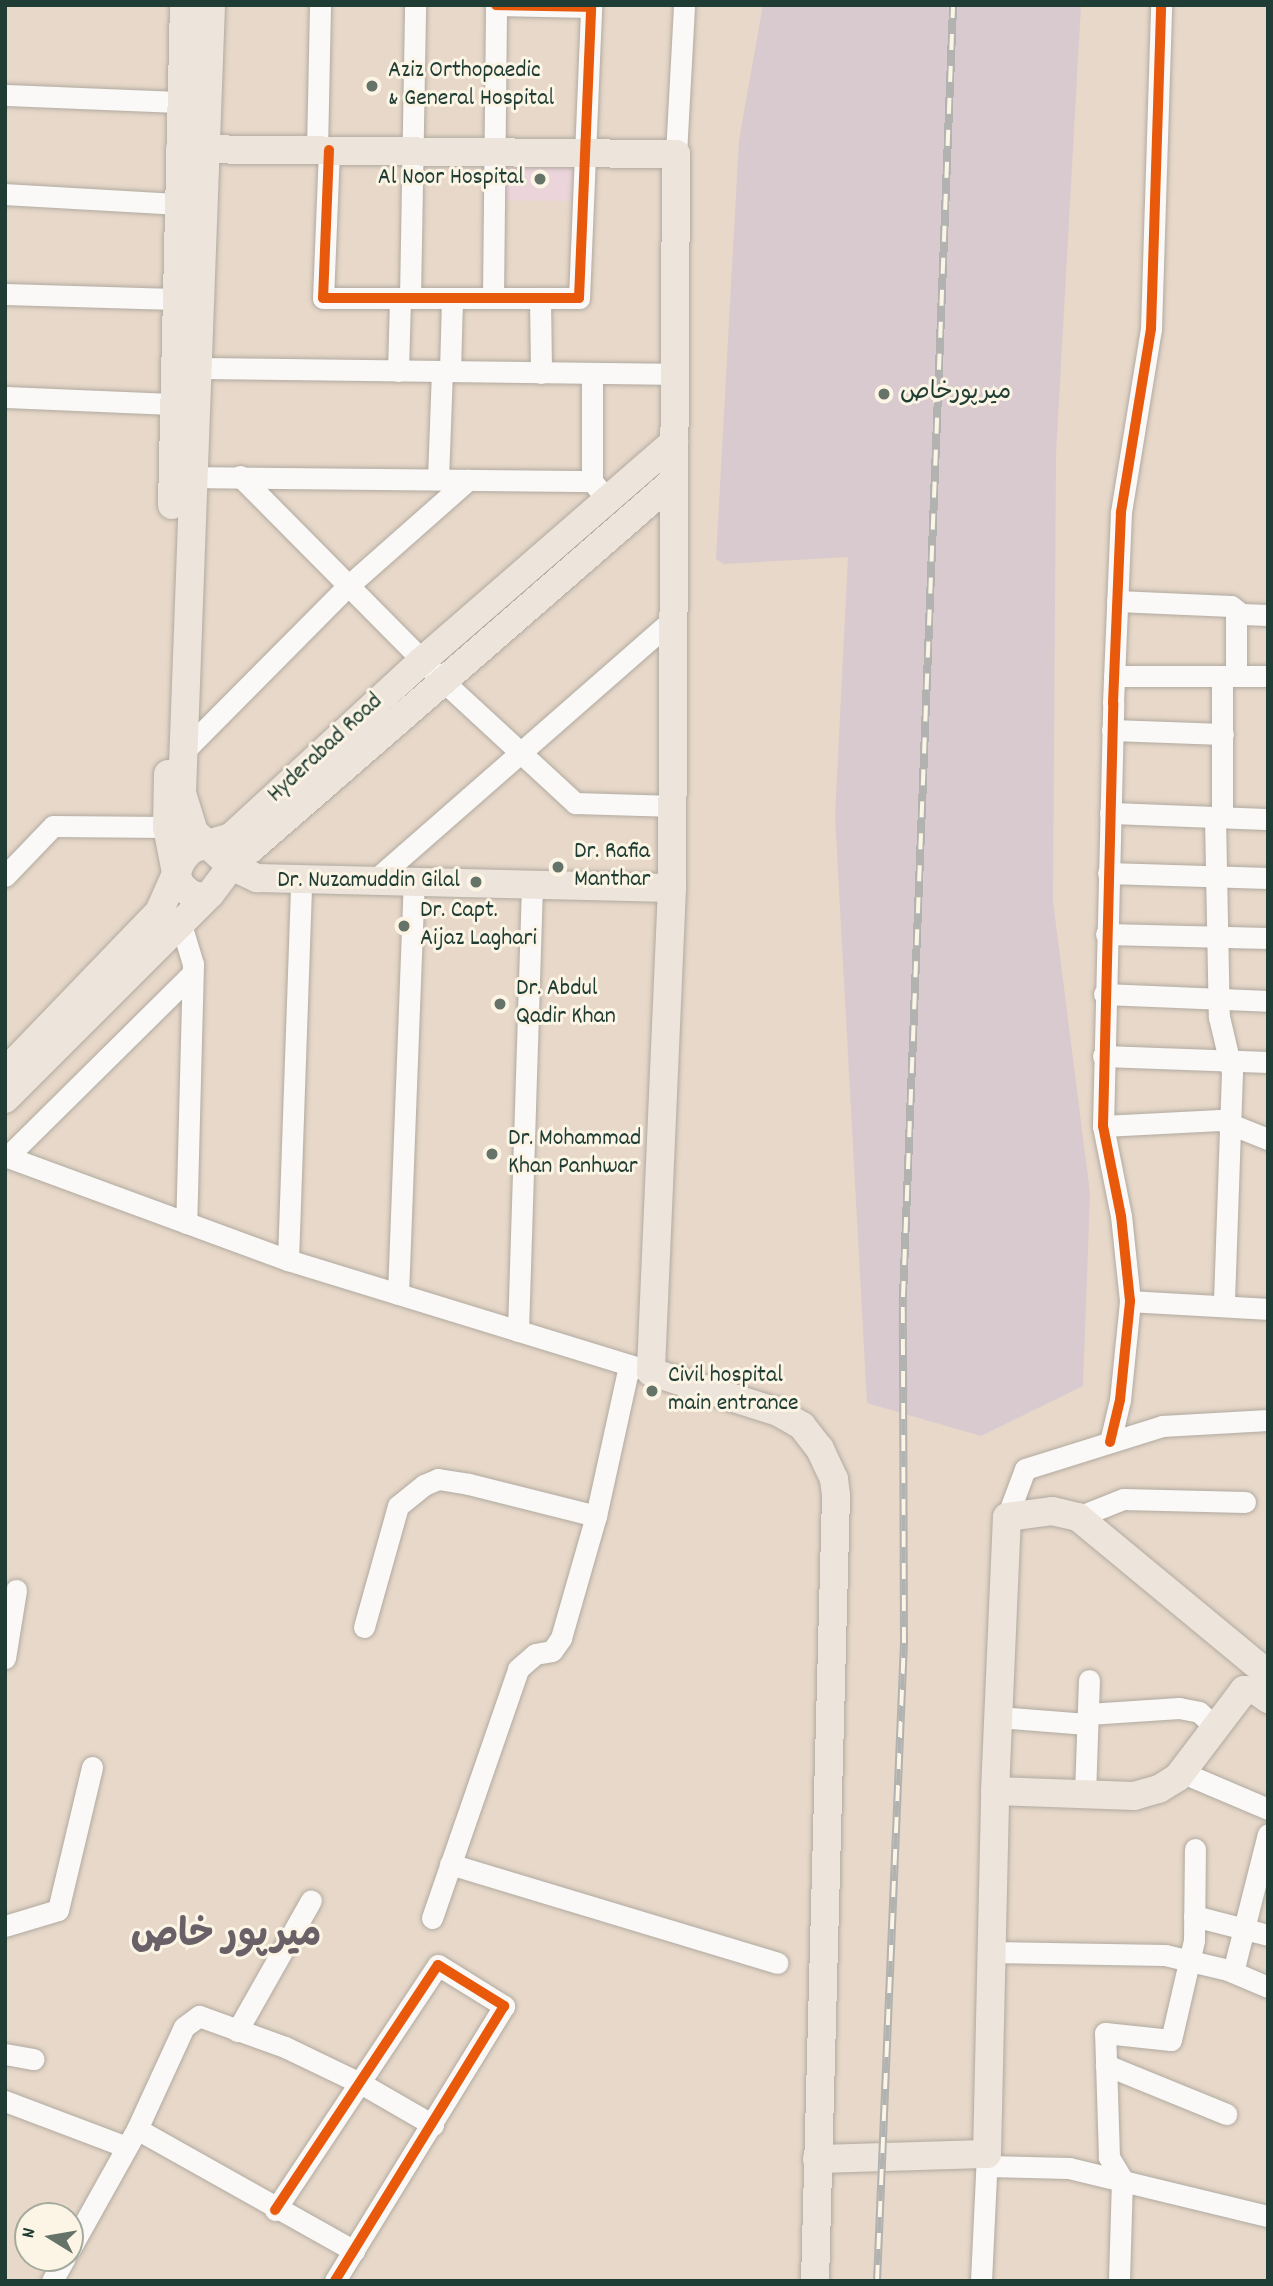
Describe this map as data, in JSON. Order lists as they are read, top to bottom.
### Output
{
  "streets": {
    "main road": ["Hyderabad Road"]
  },
  "districts": ["میرپور خاص"],
  "places": [
    "Aziz Orthopaedic & General Hospital",
    "Al Noor Hospital",
    "ميرپورخاص",
    "Dr. Rafia Manthar",
    "Dr. Nuzamuddin Gilal",
    "Dr. Capt. Aijaz Laghari",
    "Dr. Abdul Qadir Khan",
    "Dr. Mohammad Khan Panhwar",
    "Civil hospital main entrance"
  ],
  "north": "left"
}
